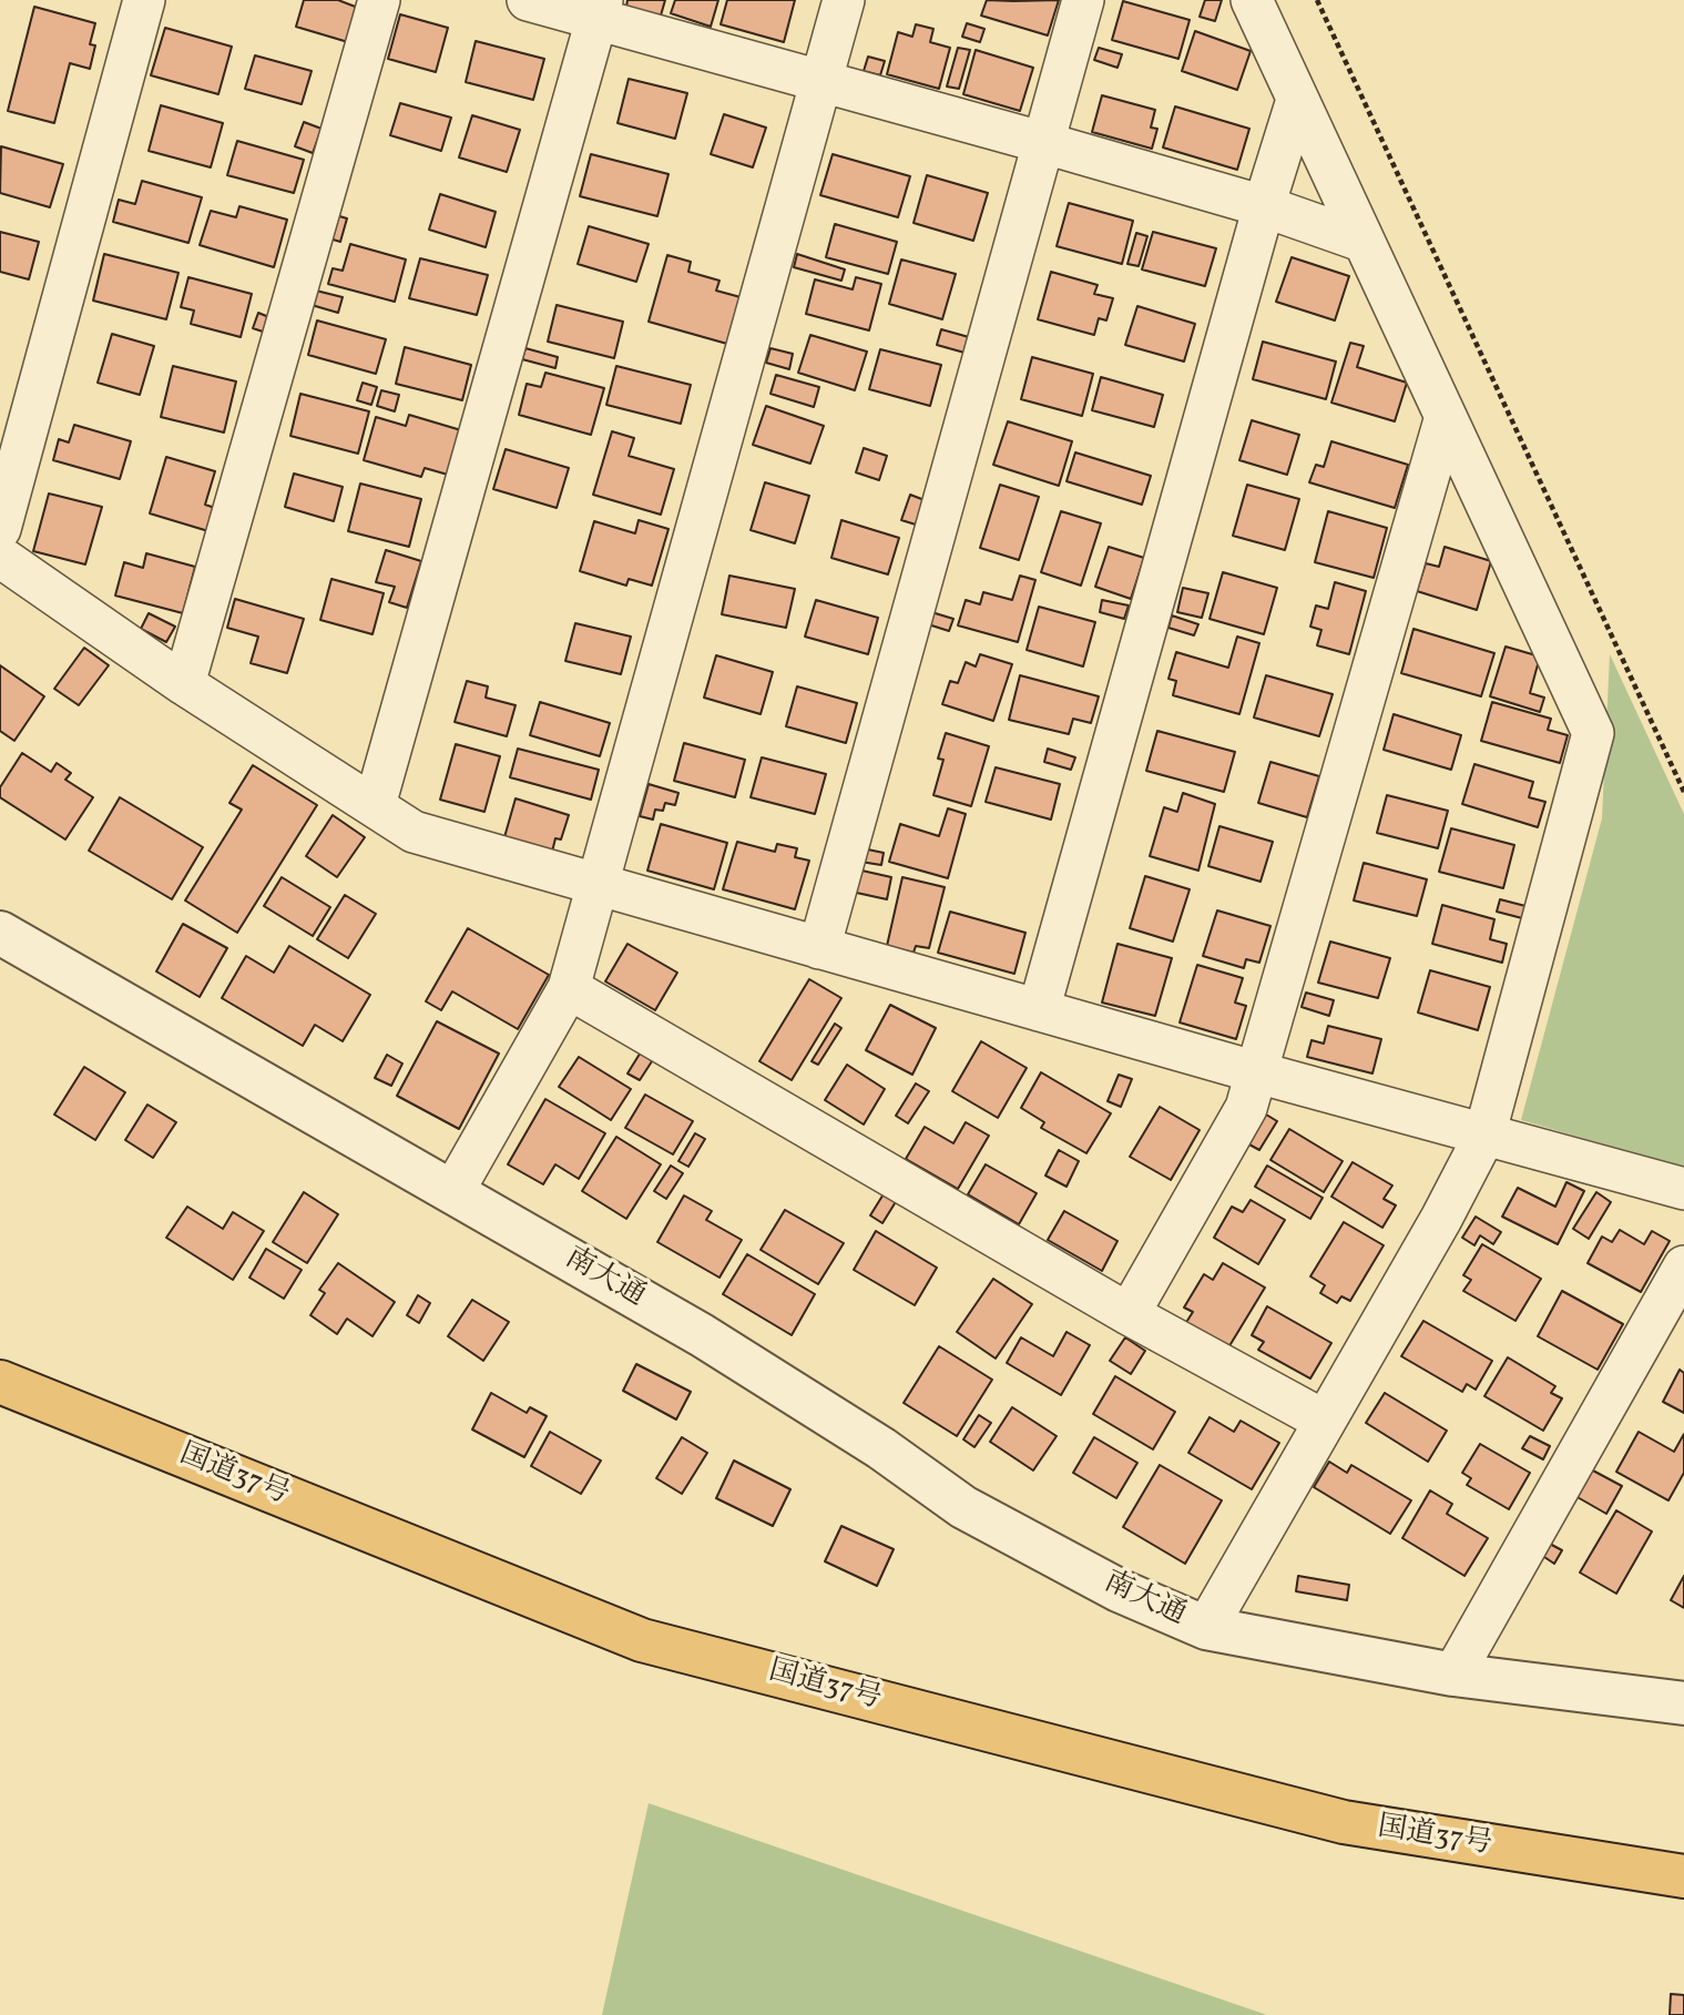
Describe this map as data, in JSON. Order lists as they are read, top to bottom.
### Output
{
  "streets": {
    "highway": ["国道37号"],
    "street": ["南大通"]
  }
}
